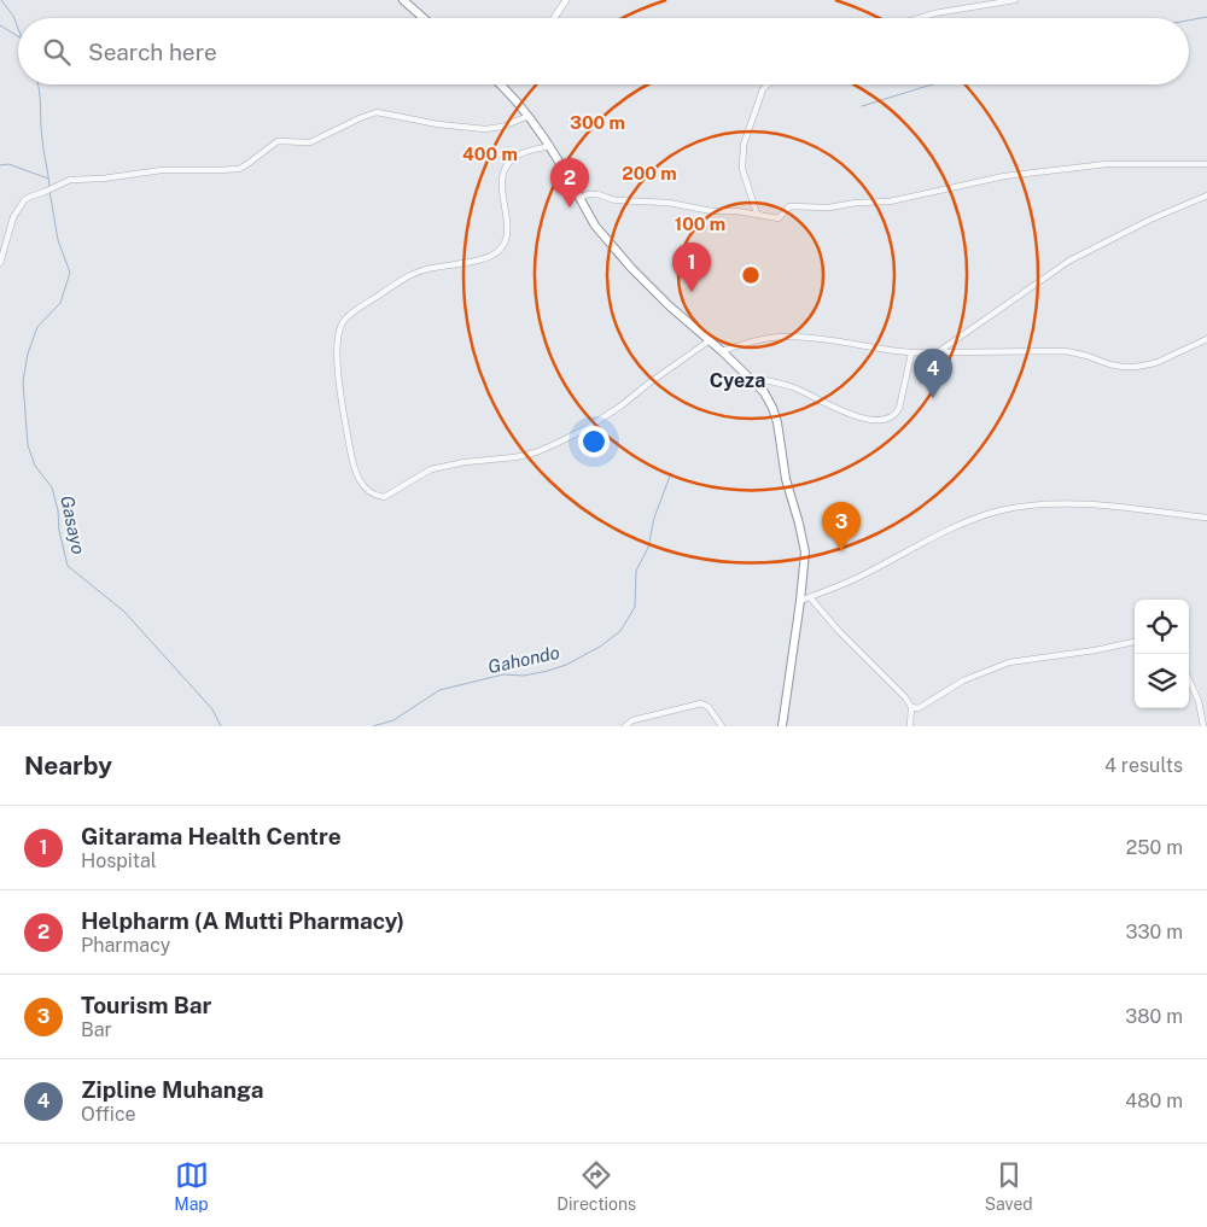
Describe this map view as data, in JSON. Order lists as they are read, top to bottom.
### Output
{
  "districts": ["Cyeza"],
  "water": ["Gasayo", "Gahondo"],
  "page": {
    "search": "Search here",
    "pins": [
      "2",
      "1",
      "4",
      "3"
    ],
    "heading": ["Nearby", "4 results"],
    "list": [
      {
        "mark": "1",
        "name": "Gitarama Health Centre",
        "note": "Hospital",
        "value": "250 m"
      },
      {
        "mark": "2",
        "name": "Helpharm (A Mutti Pharmacy)",
        "note": "Pharmacy",
        "value": "330 m"
      },
      {
        "mark": "3",
        "name": "Tourism Bar",
        "note": "Bar",
        "value": "380 m"
      },
      {
        "mark": "4",
        "name": "Zipline Muhanga",
        "note": "Office",
        "value": "480 m"
      }
    ],
    "nav": ["Map", "Directions", "Saved"]
  },
  "rings": [
    "300 m",
    "400 m",
    "200 m",
    "100 m"
  ]
}
